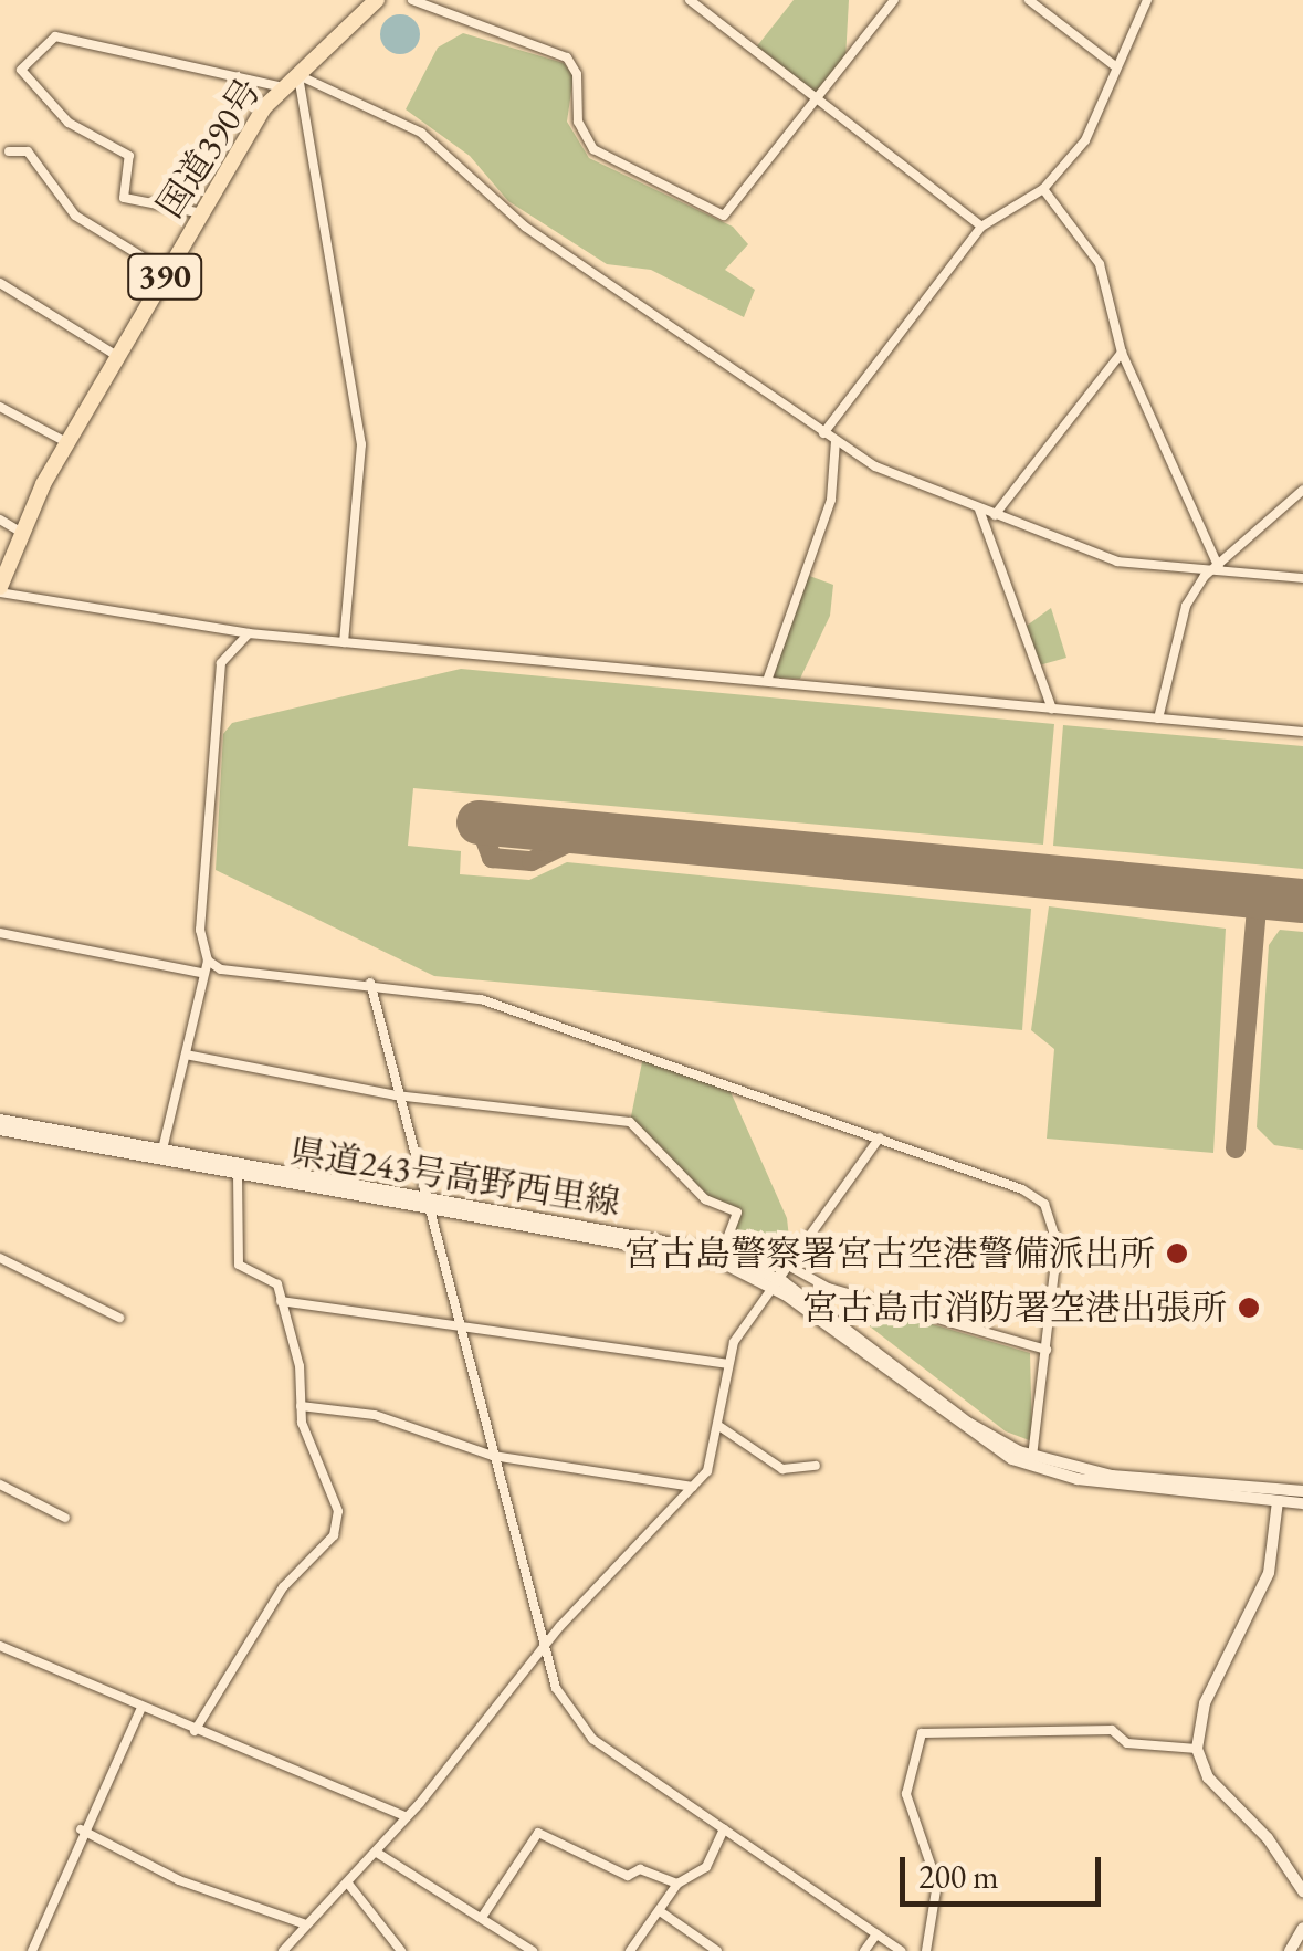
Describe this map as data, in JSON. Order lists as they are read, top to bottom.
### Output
{
  "streets": {
    "highway": ["国道390号", "390"],
    "main road": ["県道243号高野西里線"]
  },
  "places": ["宮古島警察署宮古空港警備派出所", "宮古島市消防署空港出張所"],
  "scale_bar": "200 m"
}
